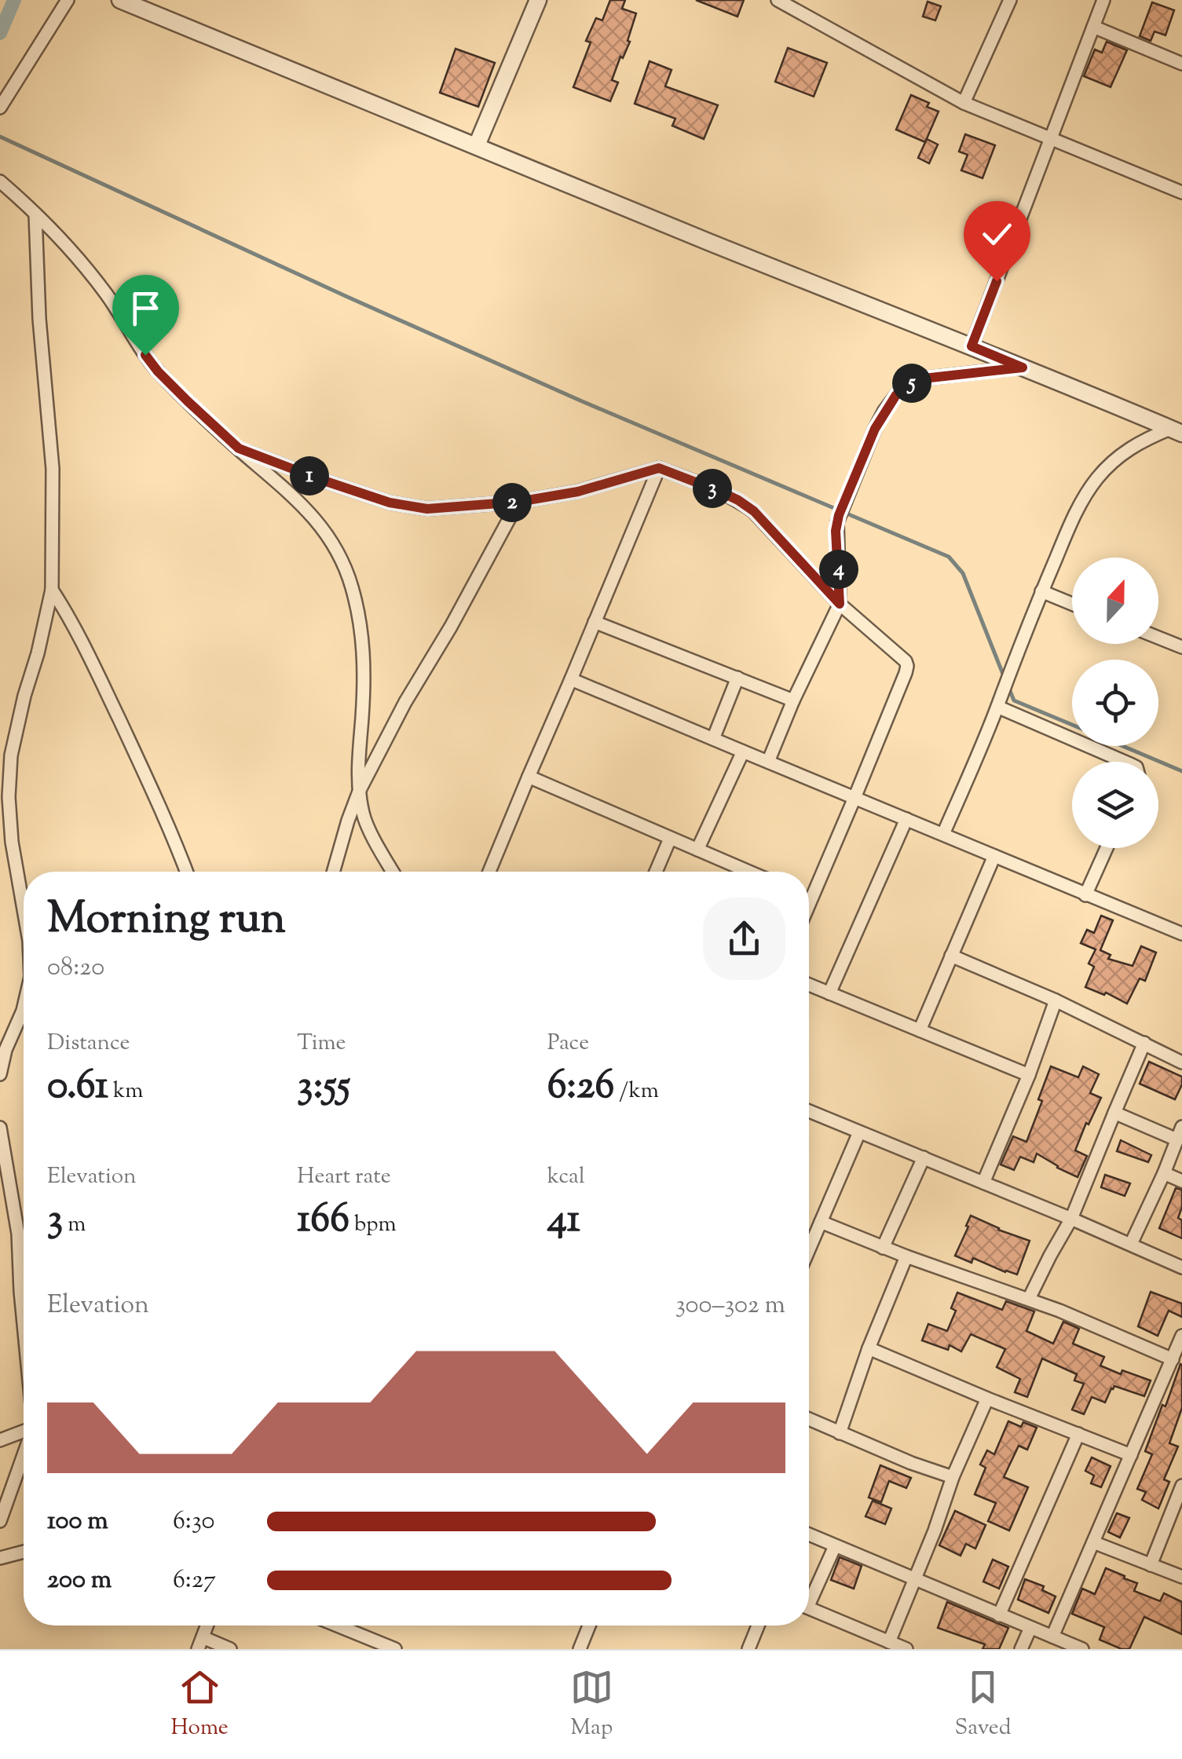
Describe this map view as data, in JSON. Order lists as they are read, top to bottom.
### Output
{
  "north": "top",
  "page": {
    "pins": [
      "5",
      "1",
      "3",
      "2",
      "4"
    ],
    "heading": ["Morning run", "08:20"],
    "stats": [
      ["Distance", "0.61 km"],
      ["Time", "3:55"],
      ["Pace", "6:26 /km"],
      ["Elevation", "3 m"],
      ["Heart rate", "166 bpm"],
      ["kcal", "41"]
    ],
    "chart": ["Elevation", "300–302 m"],
    "list": [
      {
        "name": "100 m",
        "note": "6:30"
      },
      {
        "name": "200 m",
        "note": "6:27"
      }
    ],
    "tabs": ["Home", "Map", "Saved"]
  }
}
